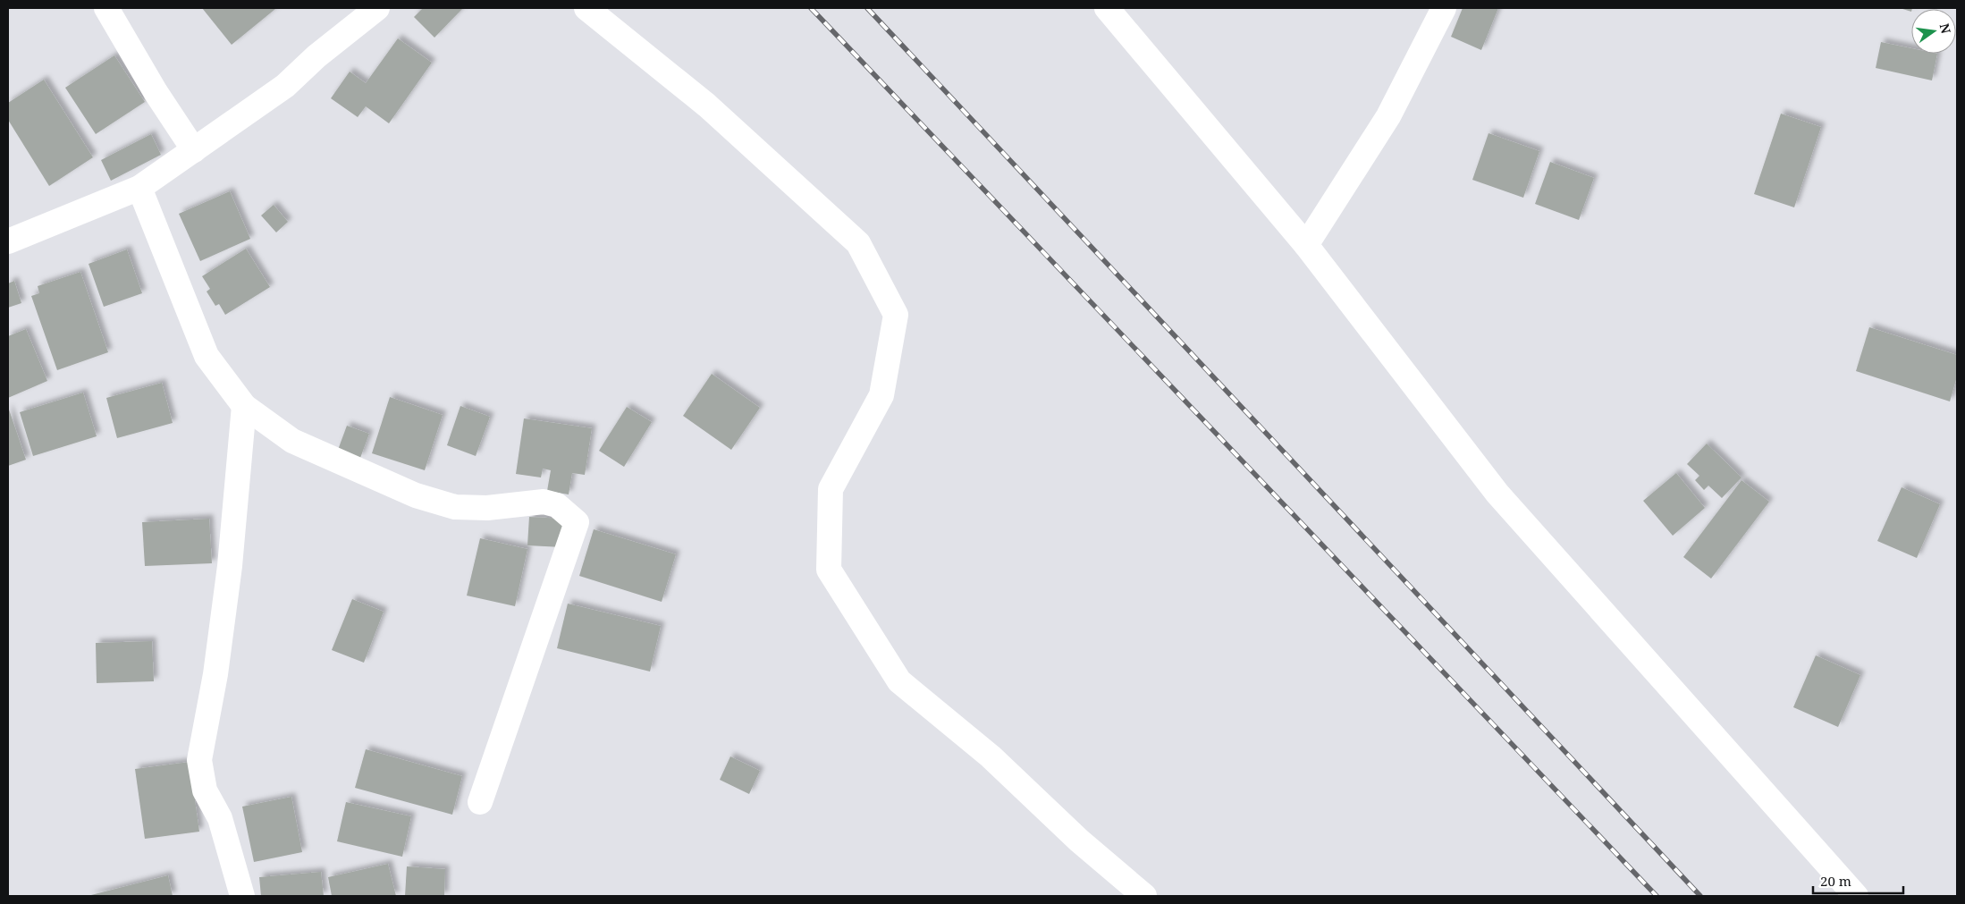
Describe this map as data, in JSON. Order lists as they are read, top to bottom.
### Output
{
  "scale_bar": "20 m",
  "north": "right"
}
